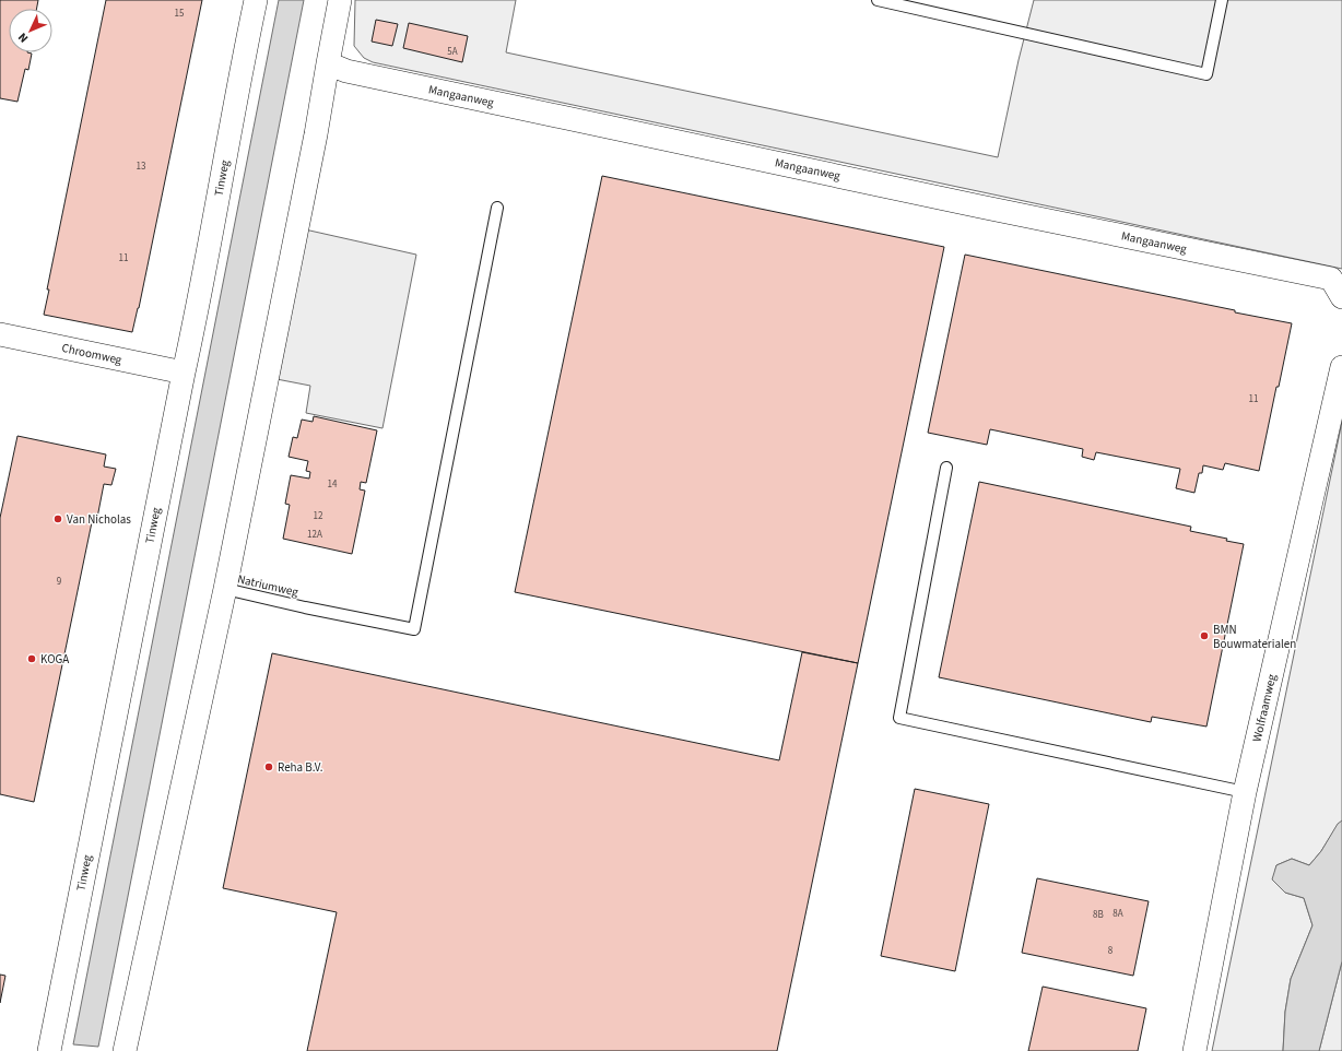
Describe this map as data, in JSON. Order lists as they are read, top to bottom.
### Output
{
  "streets": {
    "street": [
      "Mangaanweg",
      "Tinweg",
      "Chroomweg",
      "Wolfraamweg"
    ],
    "lane": ["Natriumweg"]
  },
  "crossings": [
    ["Tinweg", "Chroomweg"]
  ],
  "places": [
    "Van Nicholas",
    "BMN Bouwmaterialen",
    "KOGA",
    "Reha B.V."
  ],
  "house_numbers": [
    "15",
    "5A",
    "13",
    "11",
    "11",
    "14",
    "12",
    "12A",
    "9",
    "8A",
    "8B",
    "8"
  ],
  "north": "bottom left"
}
